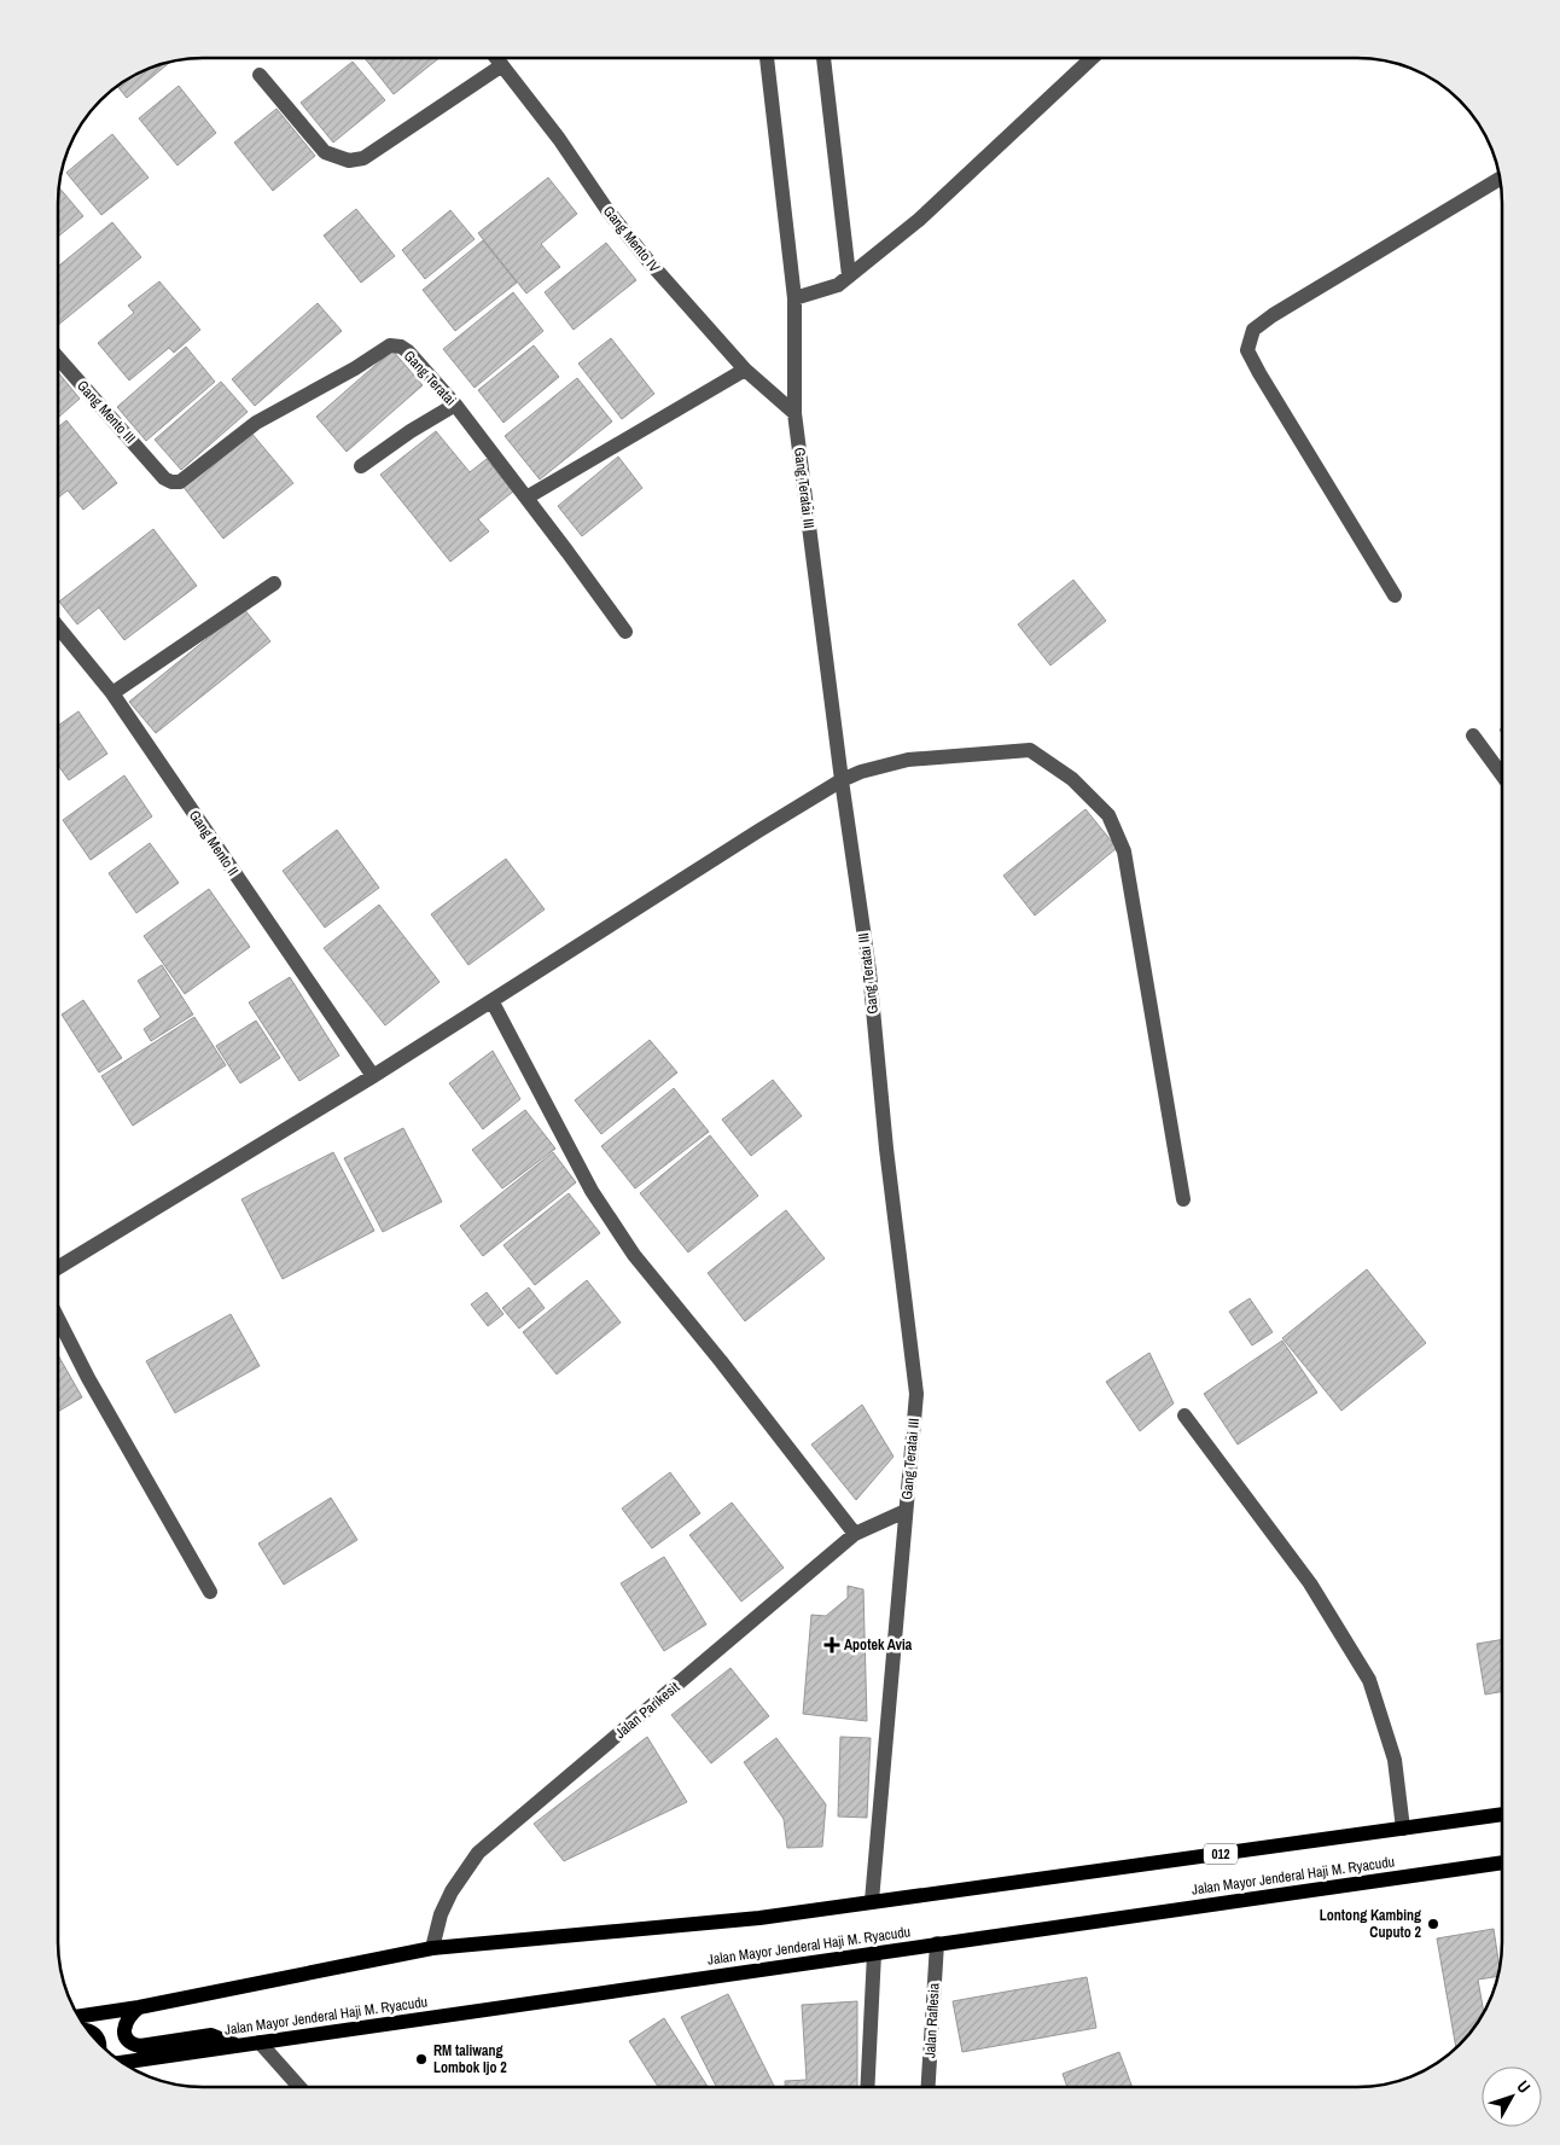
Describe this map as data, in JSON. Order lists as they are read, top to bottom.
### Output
{
  "streets": {
    "main road": ["012", "Jalan Mayor Jenderal Haji M. Ryacudu"],
    "street": [
      "Gang Mento IV",
      "Gang Teratai",
      "Gang Mento III",
      "Gang Teratai III",
      "Gang Mento II",
      "Jalan Parikesit",
      "Jalan Raflesia"
    ]
  },
  "crossings": [
    ["Gang Mento IV", "Gang Teratai III"],
    ["Gang Teratai", "Gang Mento III"],
    ["Gang Teratai III", "Jalan Parikesit"],
    ["Gang Teratai III", "Jalan Mayor Jenderal Haji M. Ryacudu"],
    ["Jalan Mayor Jenderal Haji M. Ryacudu", "Jalan Raflesia"]
  ],
  "places": {
    "health": ["Apotek Avia"],
    "other": ["Lontong Kambing Cuputo 2", "RM taliwang Lombok Ijo 2"]
  },
  "north": "top right"
}
